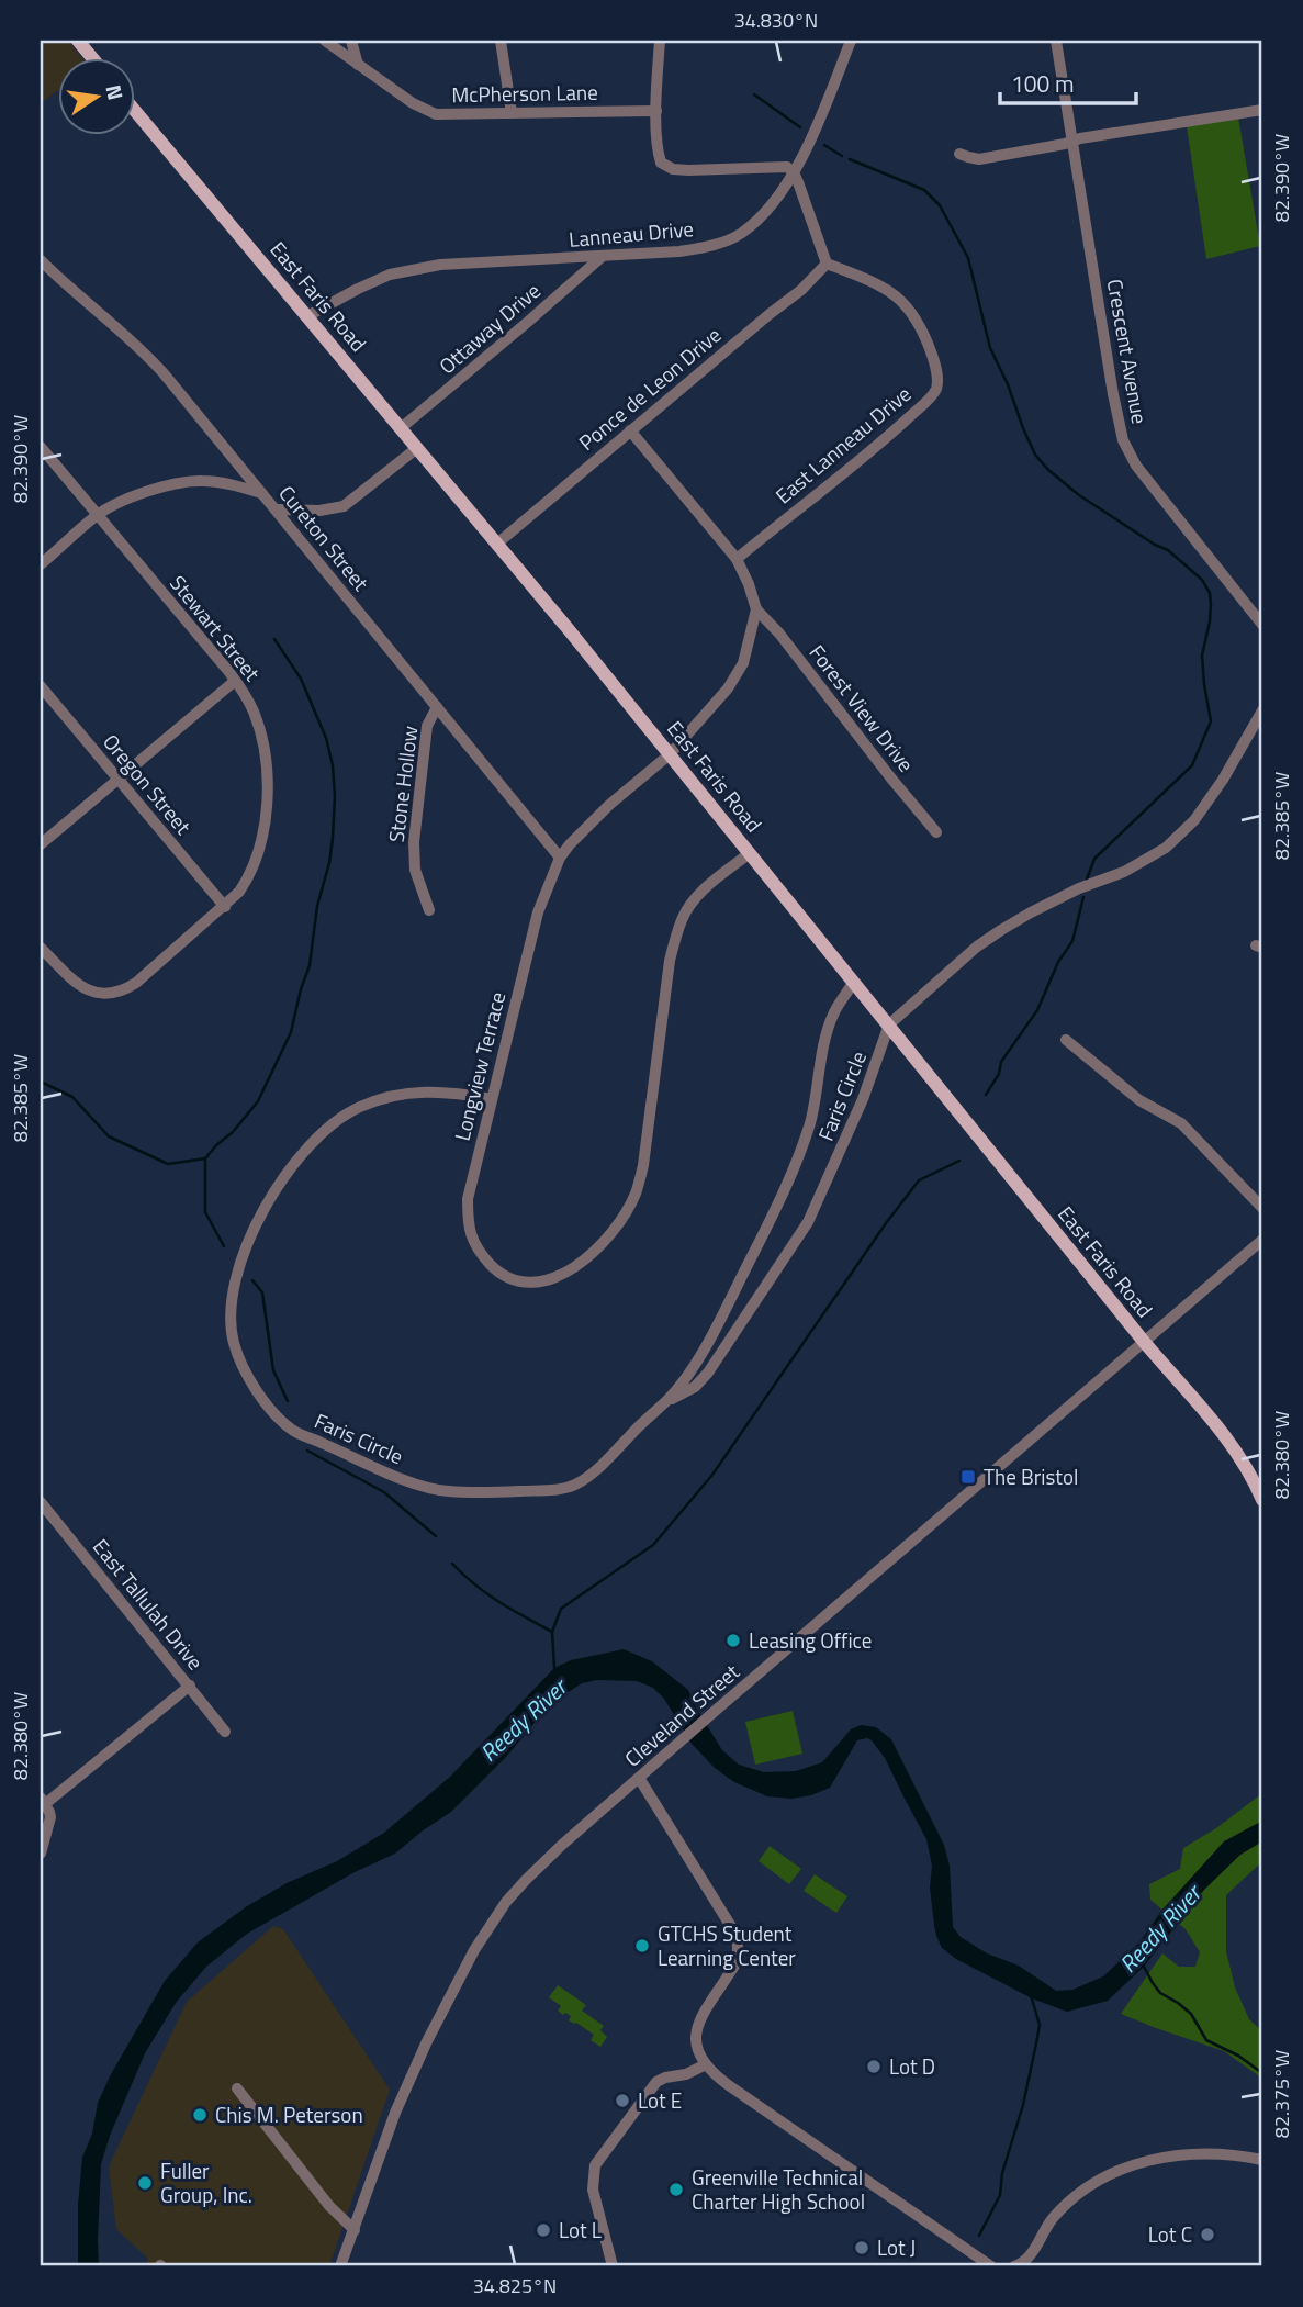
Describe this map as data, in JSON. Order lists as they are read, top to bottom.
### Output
{
  "streets": {
    "main road": ["East Faris Road"],
    "street": [
      "McPherson Lane",
      "Lanneau Drive",
      "Ottaway Drive",
      "Crescent Avenue",
      "Ponce de Leon Drive",
      "East Lanneau Drive",
      "Cureton Street",
      "Stewart Street",
      "Forest View Drive",
      "Oregon Street",
      "Stone Hollow",
      "Longview Terrace",
      "Faris Circle",
      "East Tallulah Drive",
      "Cleveland Street"
    ]
  },
  "crossings": [
    ["Lanneau Drive", "East Faris Road"],
    ["Lanneau Drive", "Ottaway Drive"],
    ["East Faris Road", "Ottaway Drive"],
    ["East Faris Road", "Ponce de Leon Drive"],
    ["East Faris Road", "Longview Terrace"],
    ["East Faris Road", "Faris Circle"],
    ["East Faris Road", "Cleveland Street"],
    ["Ponce de Leon Drive", "East Lanneau Drive"],
    ["Cureton Street", "Stone Hollow"],
    ["Cureton Street", "Longview Terrace"],
    ["Stewart Street", "Oregon Street"],
    ["Forest View Drive", "Longview Terrace"],
    ["Longview Terrace", "Faris Circle"]
  ],
  "water": ["Reedy River"],
  "places": {
    "transit": ["The Bristol"],
    "other": [
      "Leasing Office",
      "GTCHS Student Learning Center",
      "Lot D",
      "Lot E",
      "Chis M. Peterson",
      "Fuller Group, Inc.",
      "Greenville Technical Charter High School",
      "Lot L",
      "Lot C",
      "Lot J"
    ]
  },
  "scale_bar": "100 m",
  "north": "right",
  "coordinates": [
    "34.830°N",
    "82.390°W",
    "82.385°W",
    "82.380°W",
    "82.375°W",
    "34.825°N"
  ]
}
